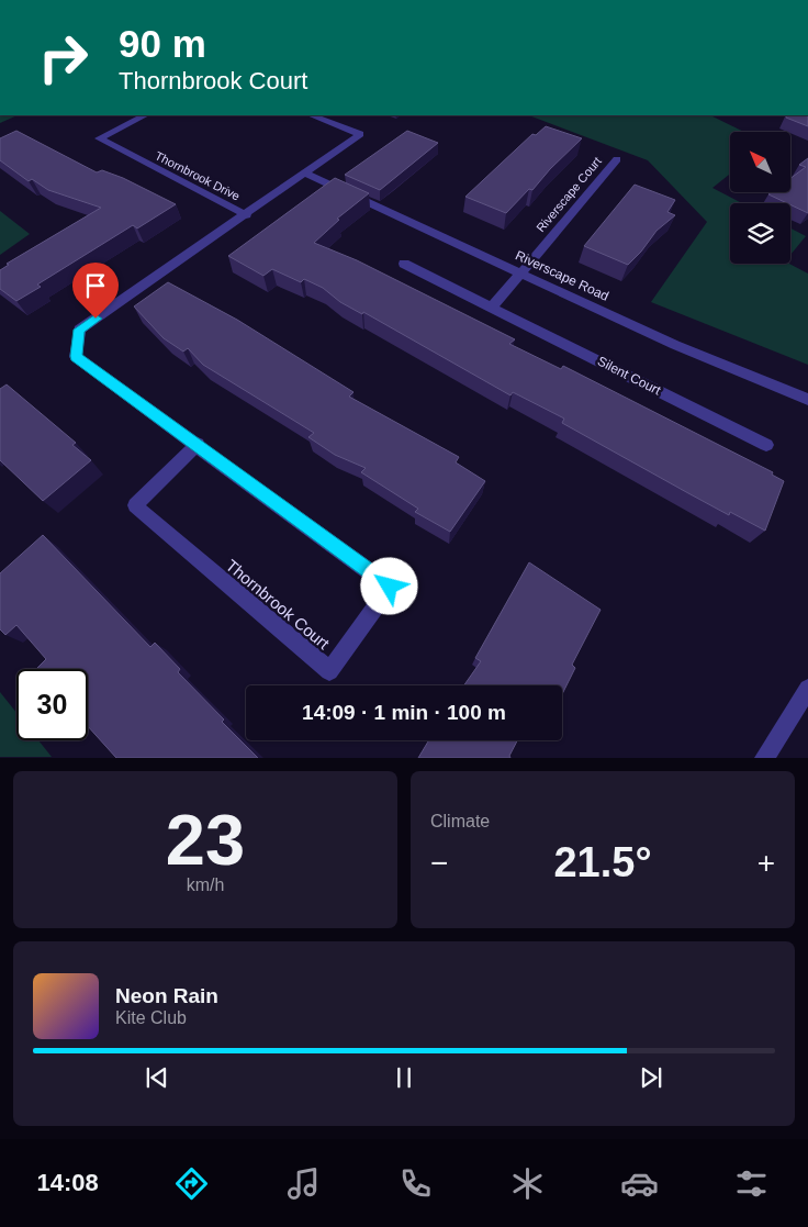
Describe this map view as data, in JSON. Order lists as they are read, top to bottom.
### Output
{
  "streets": {
    "street": [
      "Thornbrook Drive",
      "Riverscape Court",
      "Riverscape Road",
      "Silent Court",
      "Thornbrook Court"
    ]
  },
  "crossings": [
    ["Thornbrook Drive", "Riverscape Road"],
    ["Thornbrook Drive", "Thornbrook Court"],
    ["Riverscape Court", "Riverscape Road"]
  ],
  "north": "top left",
  "page": {
    "turn": ["90 m", "Thornbrook Court"],
    "limit": "30",
    "trip": "14:09 · 1 min · 100 m",
    "tile": [
      ["23", "km/h"],
      "Climate"
    ],
    "heat": ["−", "21.5°", "+"],
    "song": ["Neon Rain", "Kite Club"],
    "tabs": "14:08"
  }
}
